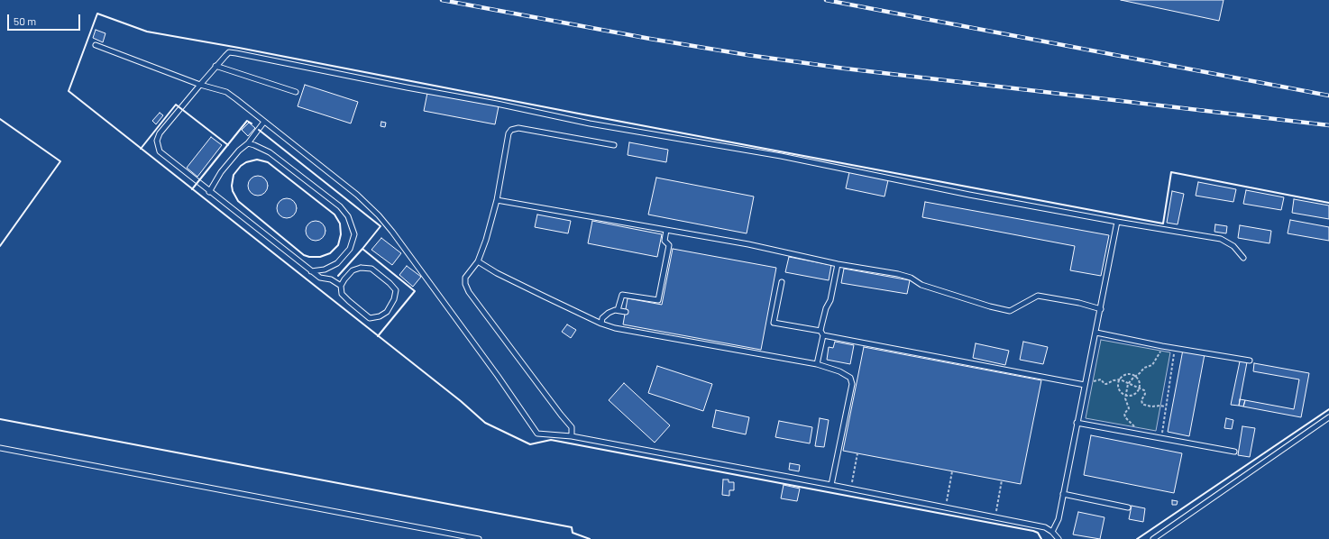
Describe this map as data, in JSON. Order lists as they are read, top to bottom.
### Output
{
  "scale_bar": "50 m"
}
